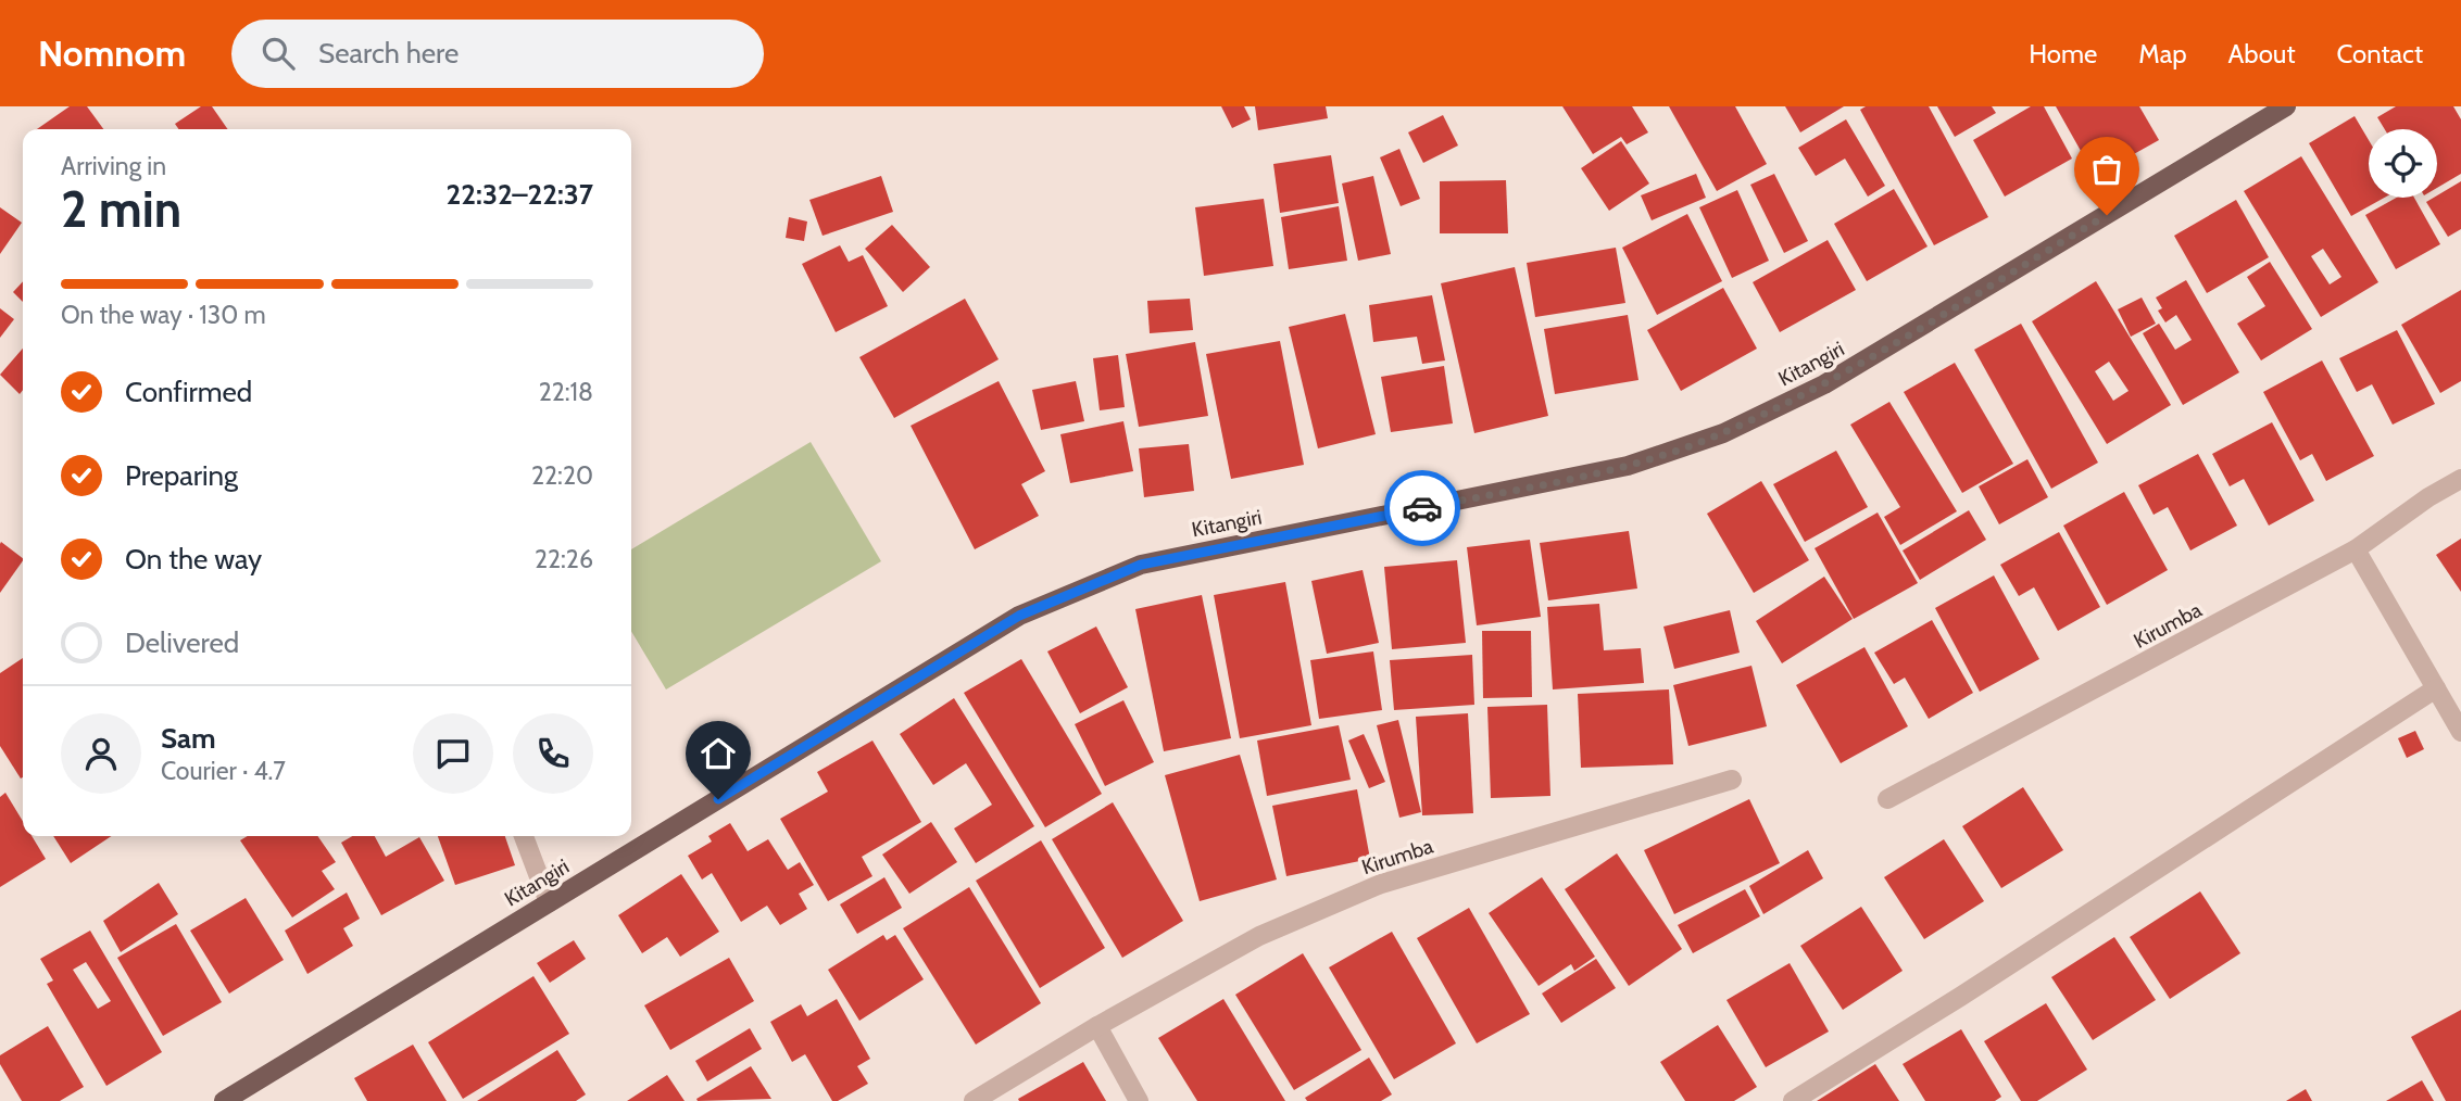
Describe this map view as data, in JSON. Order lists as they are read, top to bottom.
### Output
{
  "streets": {
    "main road": ["Kitangiri"],
    "street": ["Kirumba"]
  },
  "page": {
    "header": "Nomnom",
    "search": "Search here",
    "nav": [
      "Home",
      "Map",
      "About",
      "Contact"
    ],
    "heading": ["2 min", "Arriving in", "22:32–22:37"],
    "panel": ["Sam", "Courier · 4.7"],
    "bar": "On the way · 130 m",
    "list": [
      ["Confirmed", "22:18"],
      ["Preparing", "22:20"],
      ["On the way", "22:26"],
      "Delivered"
    ]
  }
}
